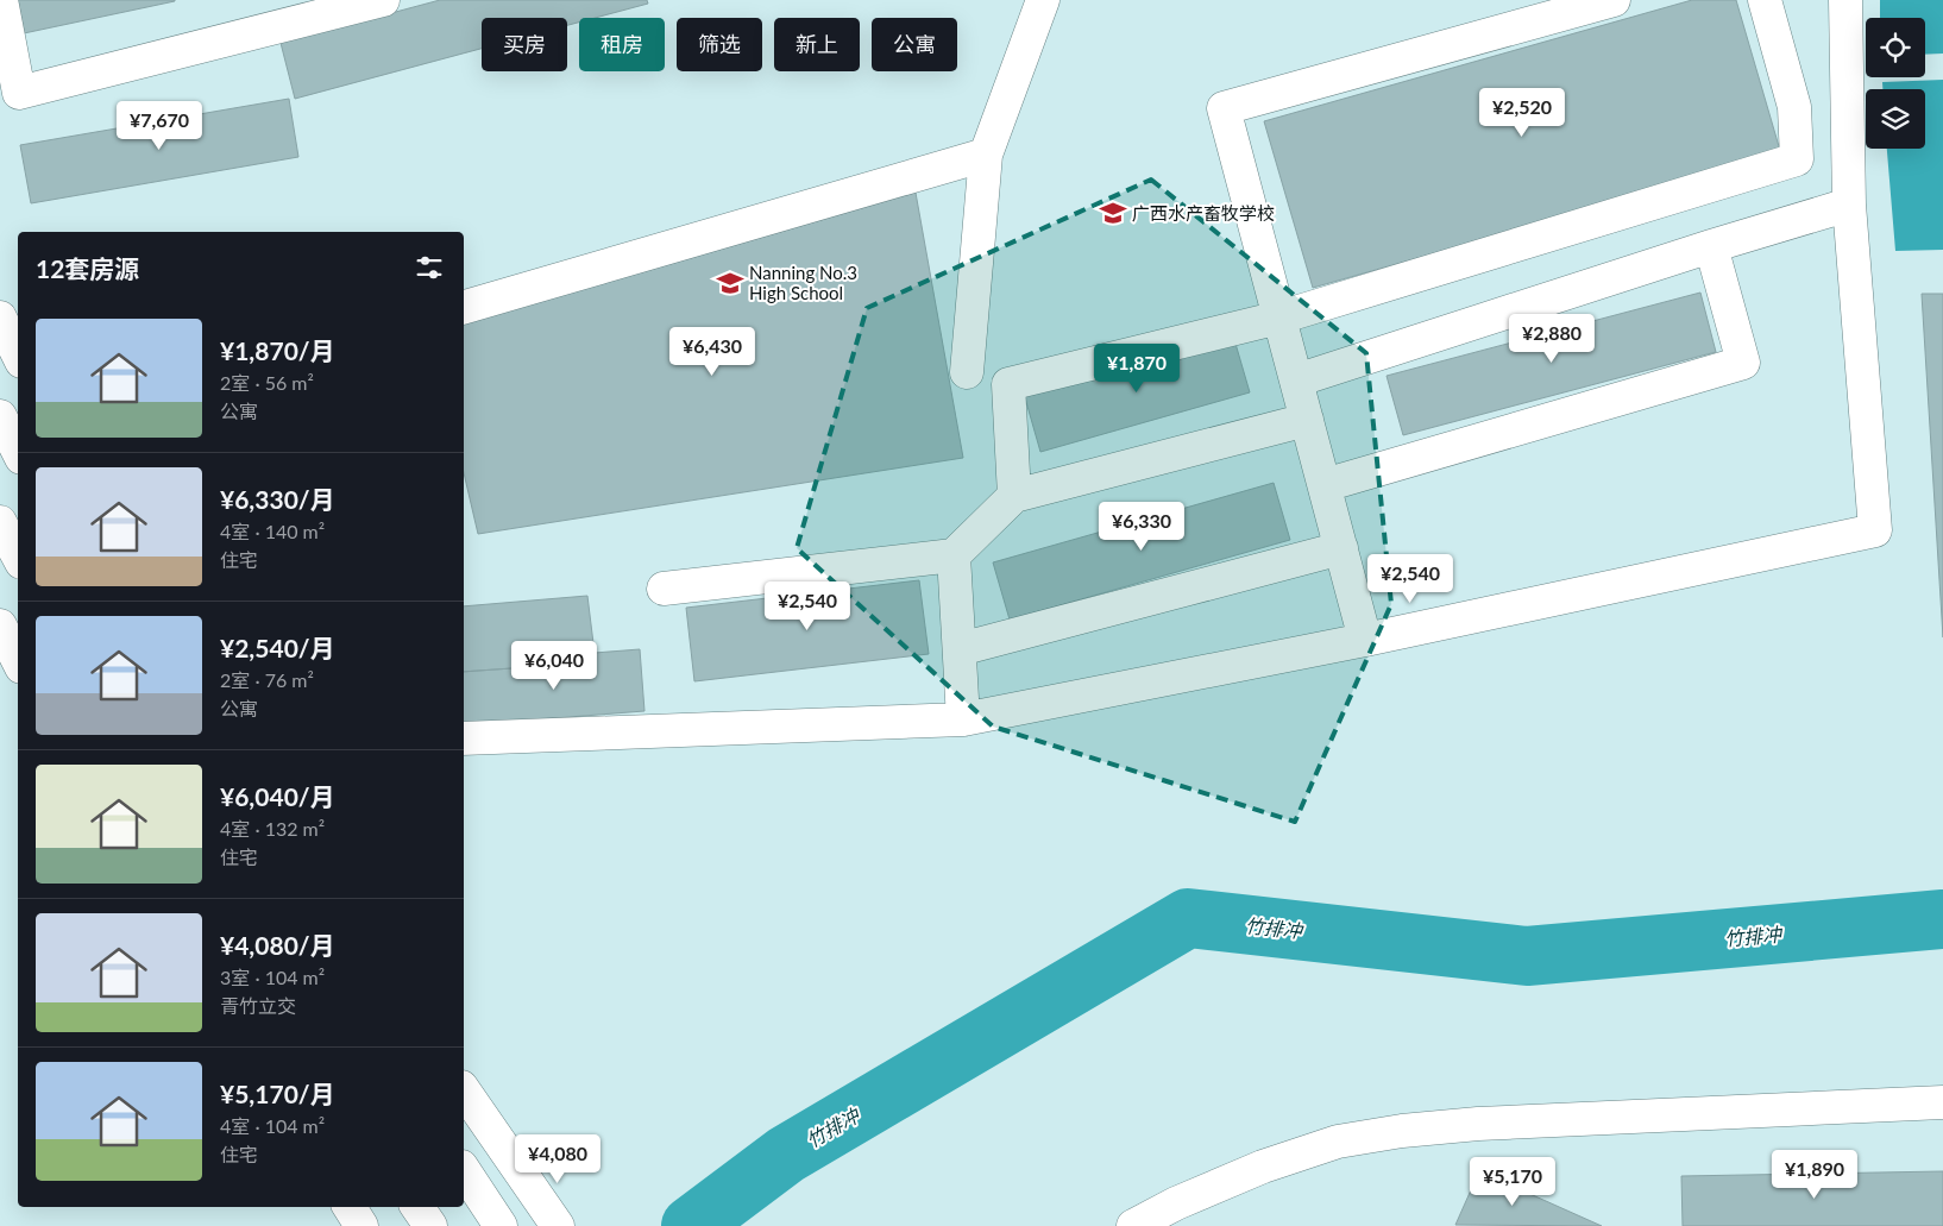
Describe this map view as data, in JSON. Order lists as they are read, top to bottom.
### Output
{
  "water": ["竹排冲"],
  "places": {
    "school or university": ["广西水产畜牧学校", "Nanning No.3 High School"]
  },
  "page": {
    "chip": [
      "买房",
      "租房",
      "筛选",
      "新上",
      "公寓"
    ],
    "price": [
      "¥2,520",
      "¥7,670",
      "¥2,880",
      "¥6,430",
      "¥1,870",
      "¥6,330",
      "¥2,540",
      "¥2,540",
      "¥6,040",
      "¥4,080",
      "¥1,890",
      "¥5,170"
    ],
    "heading": "12套房源",
    "list": [
      {
        "name": "¥1,870/月",
        "note": "2室 · 56 m² · 公寓"
      },
      {
        "name": "¥6,330/月",
        "note": "4室 · 140 m² · 住宅"
      },
      {
        "name": "¥2,540/月",
        "note": "2室 · 76 m² · 公寓"
      },
      {
        "name": "¥6,040/月",
        "note": "4室 · 132 m² · 住宅"
      },
      {
        "name": "¥4,080/月",
        "note": "3室 · 104 m² · 青竹立交"
      },
      {
        "name": "¥5,170/月",
        "note": "4室 · 104 m² · 住宅"
      }
    ]
  }
}
